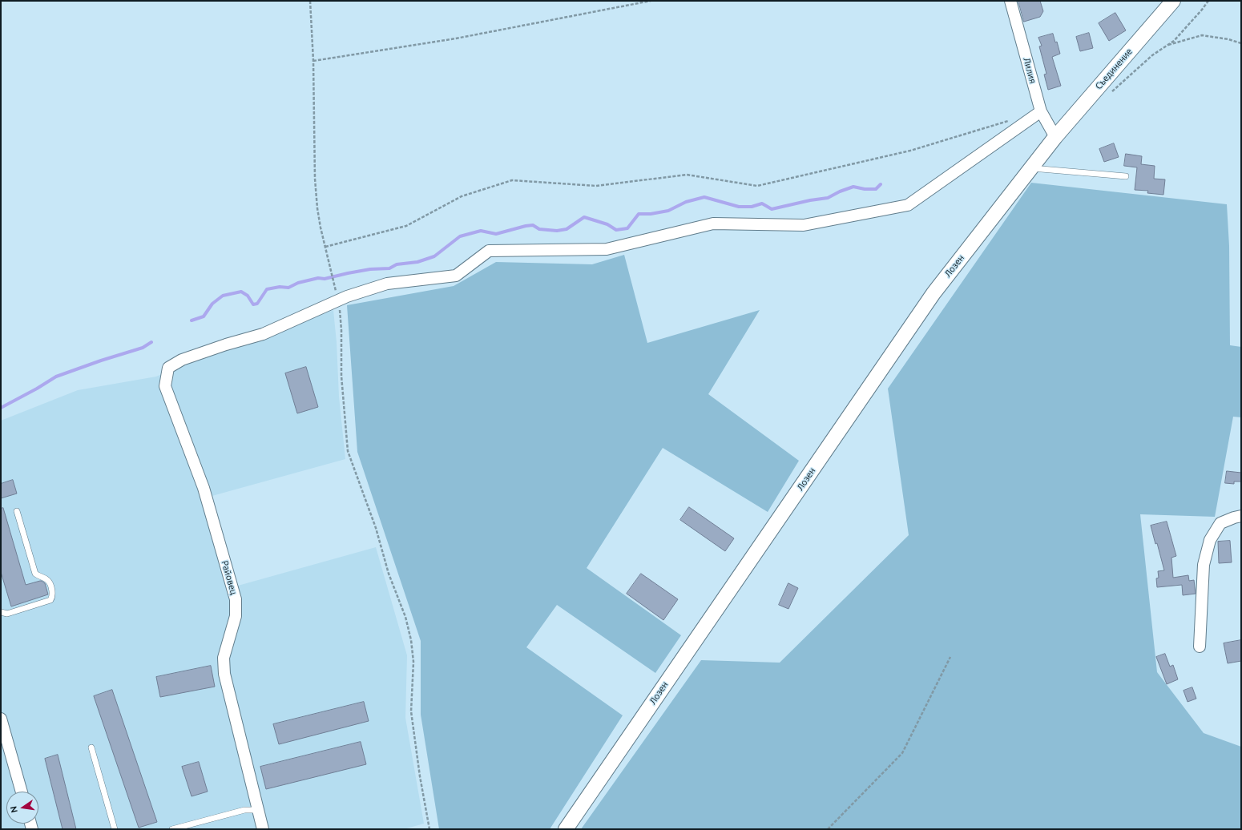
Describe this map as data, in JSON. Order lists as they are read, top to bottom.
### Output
{
  "streets": {
    "street": [
      "Съединение",
      "Лилия",
      "Лозен",
      "Райовец"
    ]
  },
  "crossings": [
    ["Съединение", "Лилия"],
    ["Съединение", "Лозен"],
    ["Лилия", "Лозен"]
  ],
  "north": "left"
}
